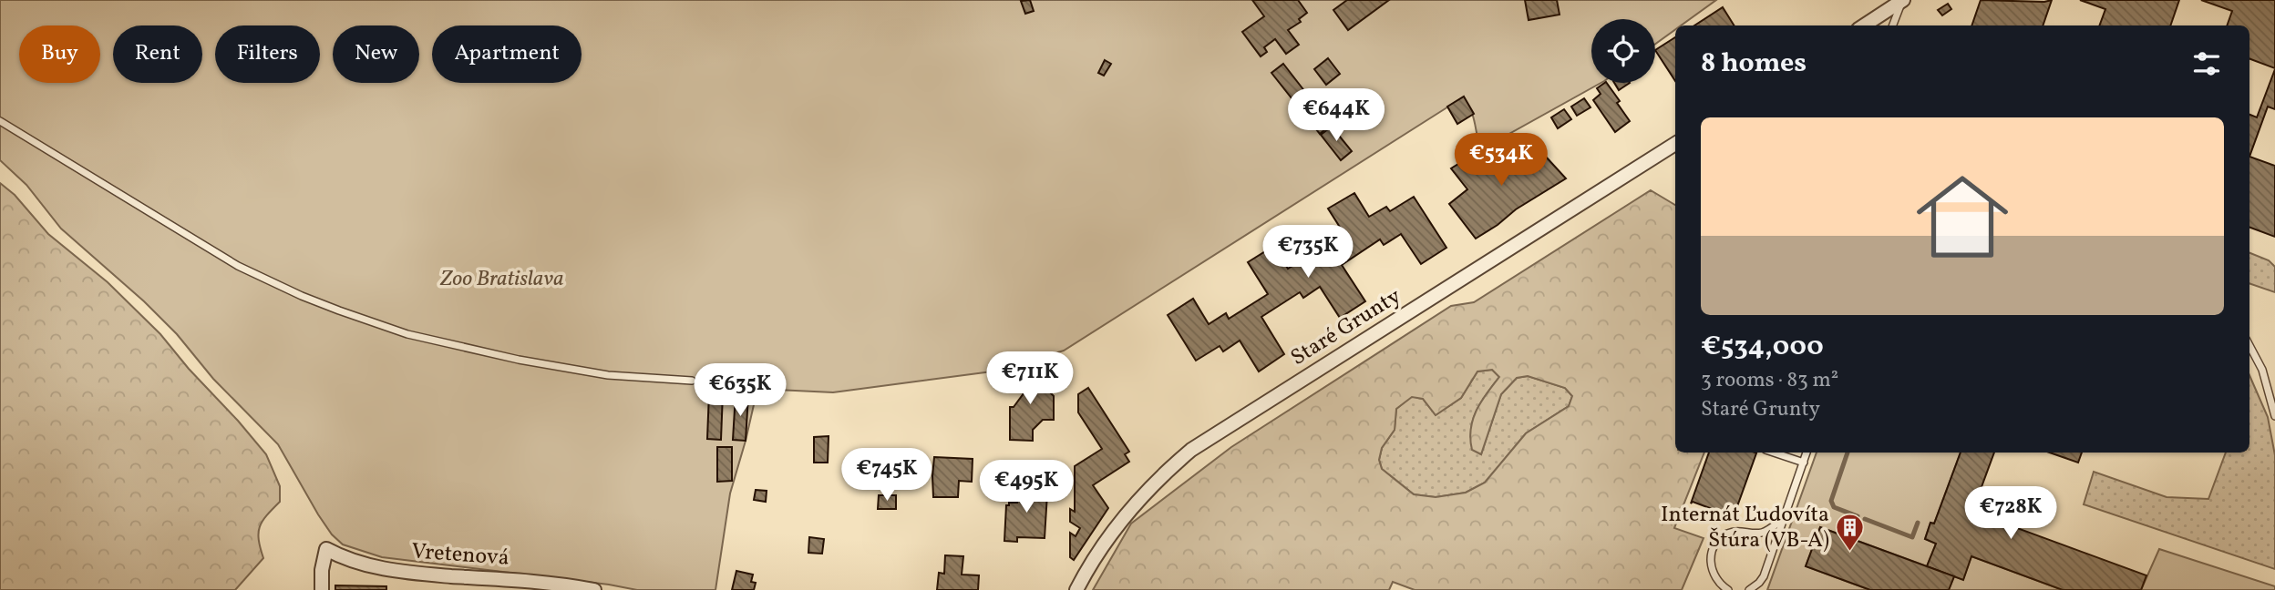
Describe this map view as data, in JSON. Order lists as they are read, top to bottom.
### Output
{
  "streets": {
    "street": ["Staré Grunty", "Vretenová"]
  },
  "parks": ["Zoo Bratislava"],
  "places": {
    "building": ["Internát Ľudovíta Štúra (VB-A)"]
  },
  "page": {
    "chip": [
      "Buy",
      "Rent",
      "Filters",
      "New",
      "Apartment"
    ],
    "heading": "8 homes",
    "price": [
      "€644K",
      "€534K",
      "€735K",
      "€711K",
      "€635K",
      "€745K",
      "€495K",
      "€728K"
    ],
    "list": [
      {
        "name": "€534,000",
        "note": "3 rooms · 83 m² · Staré Grunty"
      }
    ]
  }
}
